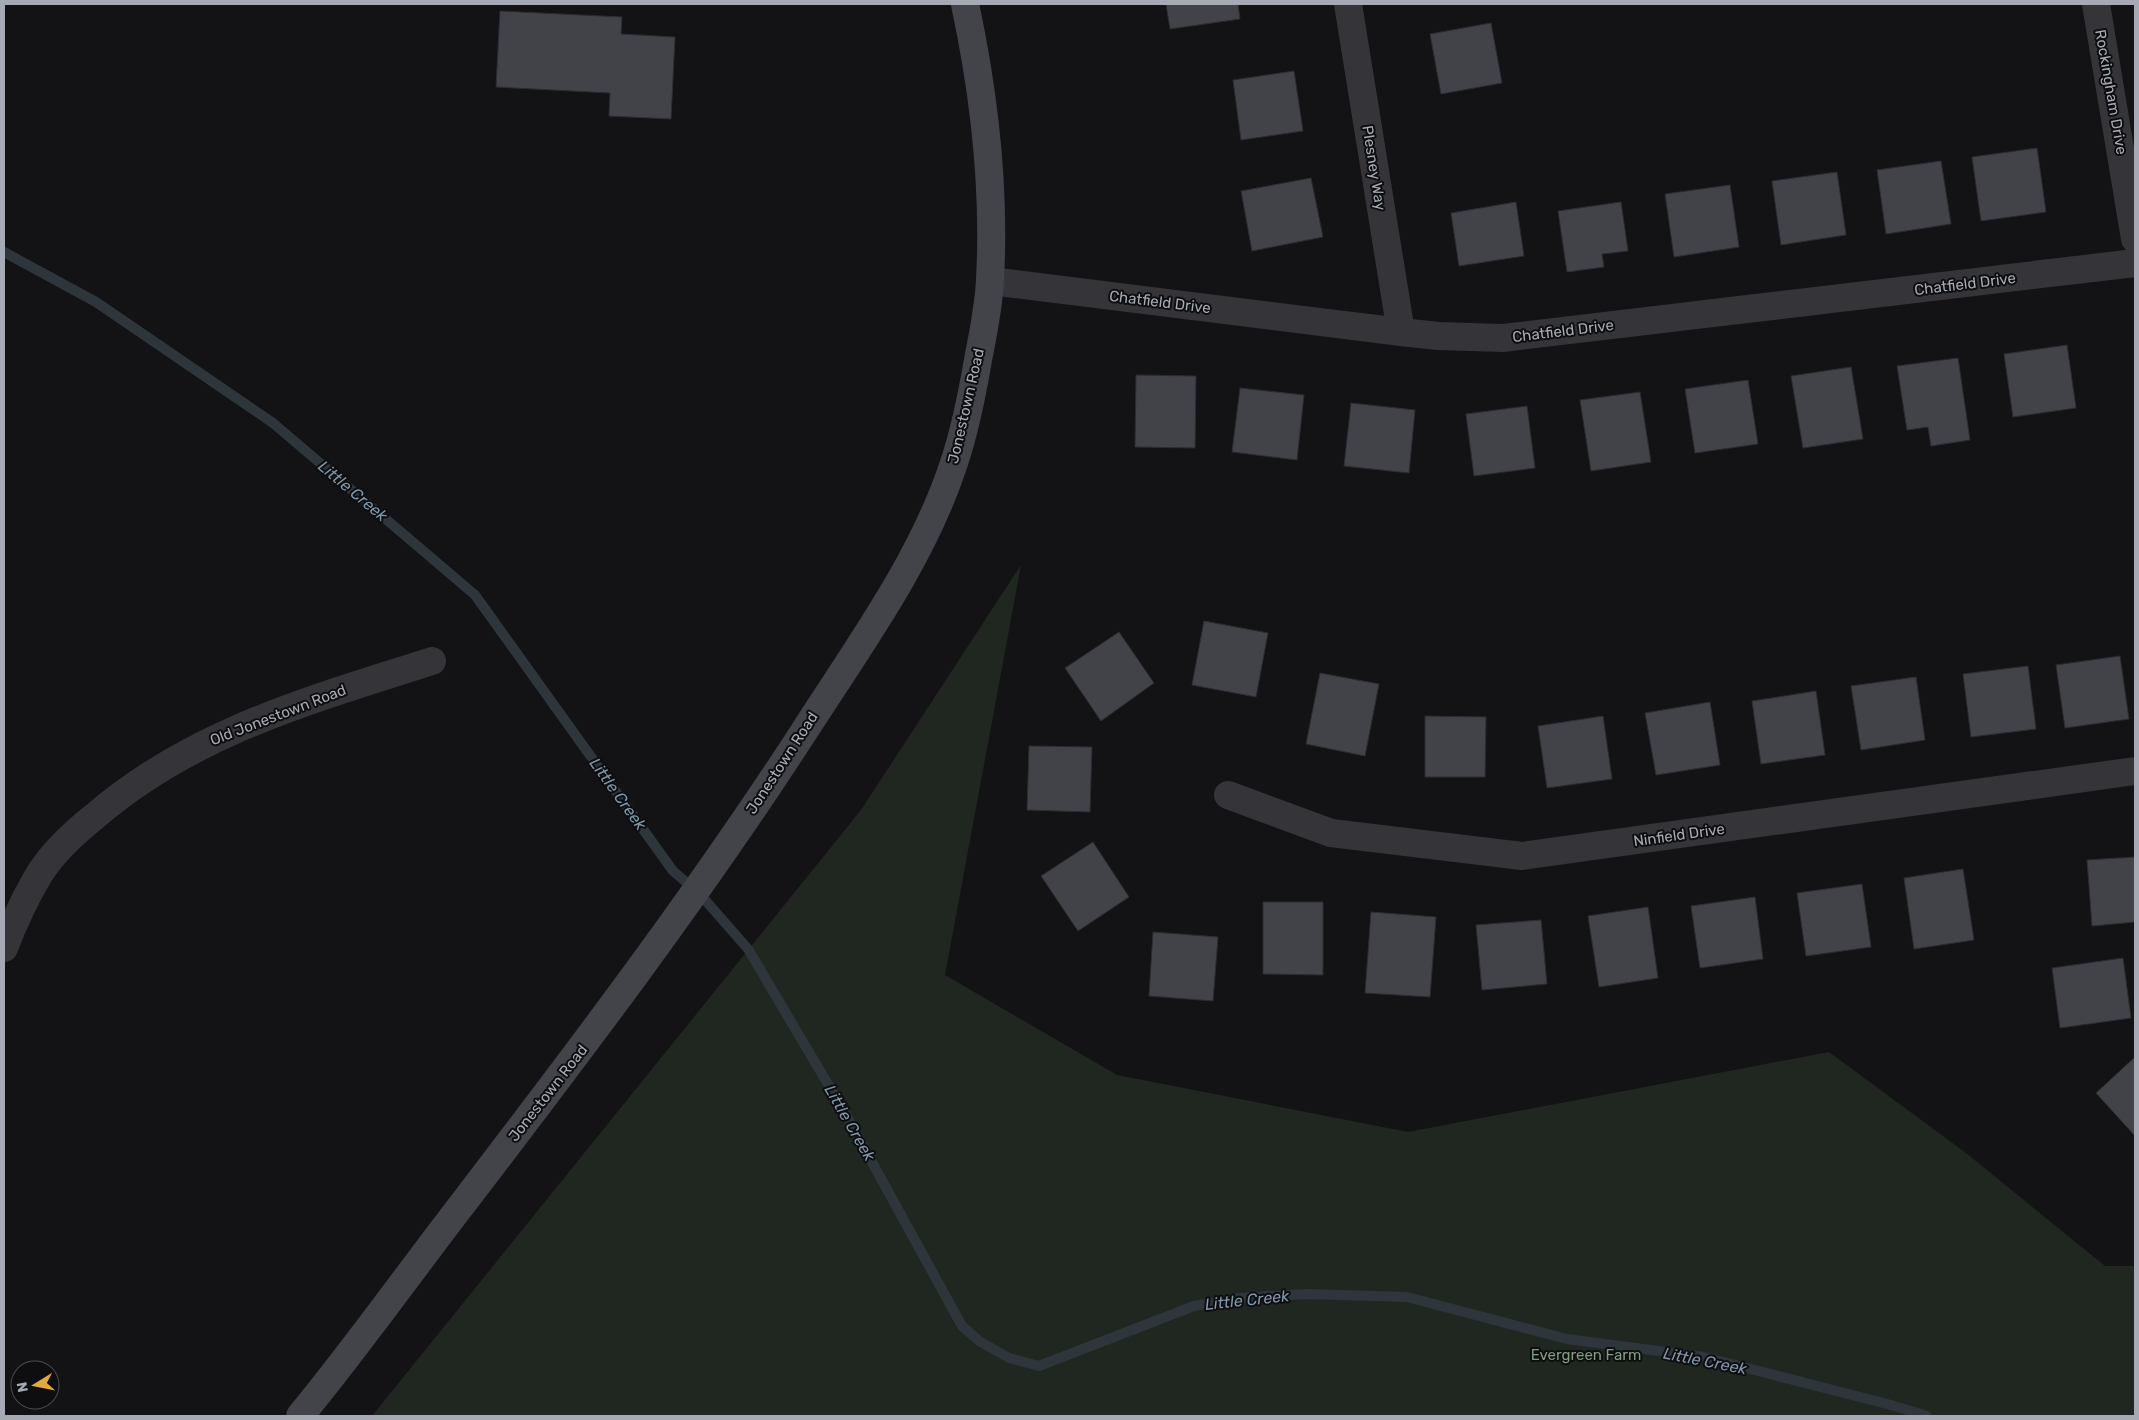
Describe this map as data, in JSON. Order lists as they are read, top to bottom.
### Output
{
  "streets": {
    "main road": ["Jonestown Road"],
    "street": [
      "Rockingham Drive",
      "Plesney Way",
      "Chatfield Drive",
      "Old Jonestown Road",
      "Ninfield Drive"
    ]
  },
  "crossings": [
    ["Plesney Way", "Chatfield Drive"],
    ["Chatfield Drive", "Jonestown Road"]
  ],
  "water": ["Little Creek"],
  "parks": ["Evergreen Farm"],
  "north": "left"
}
